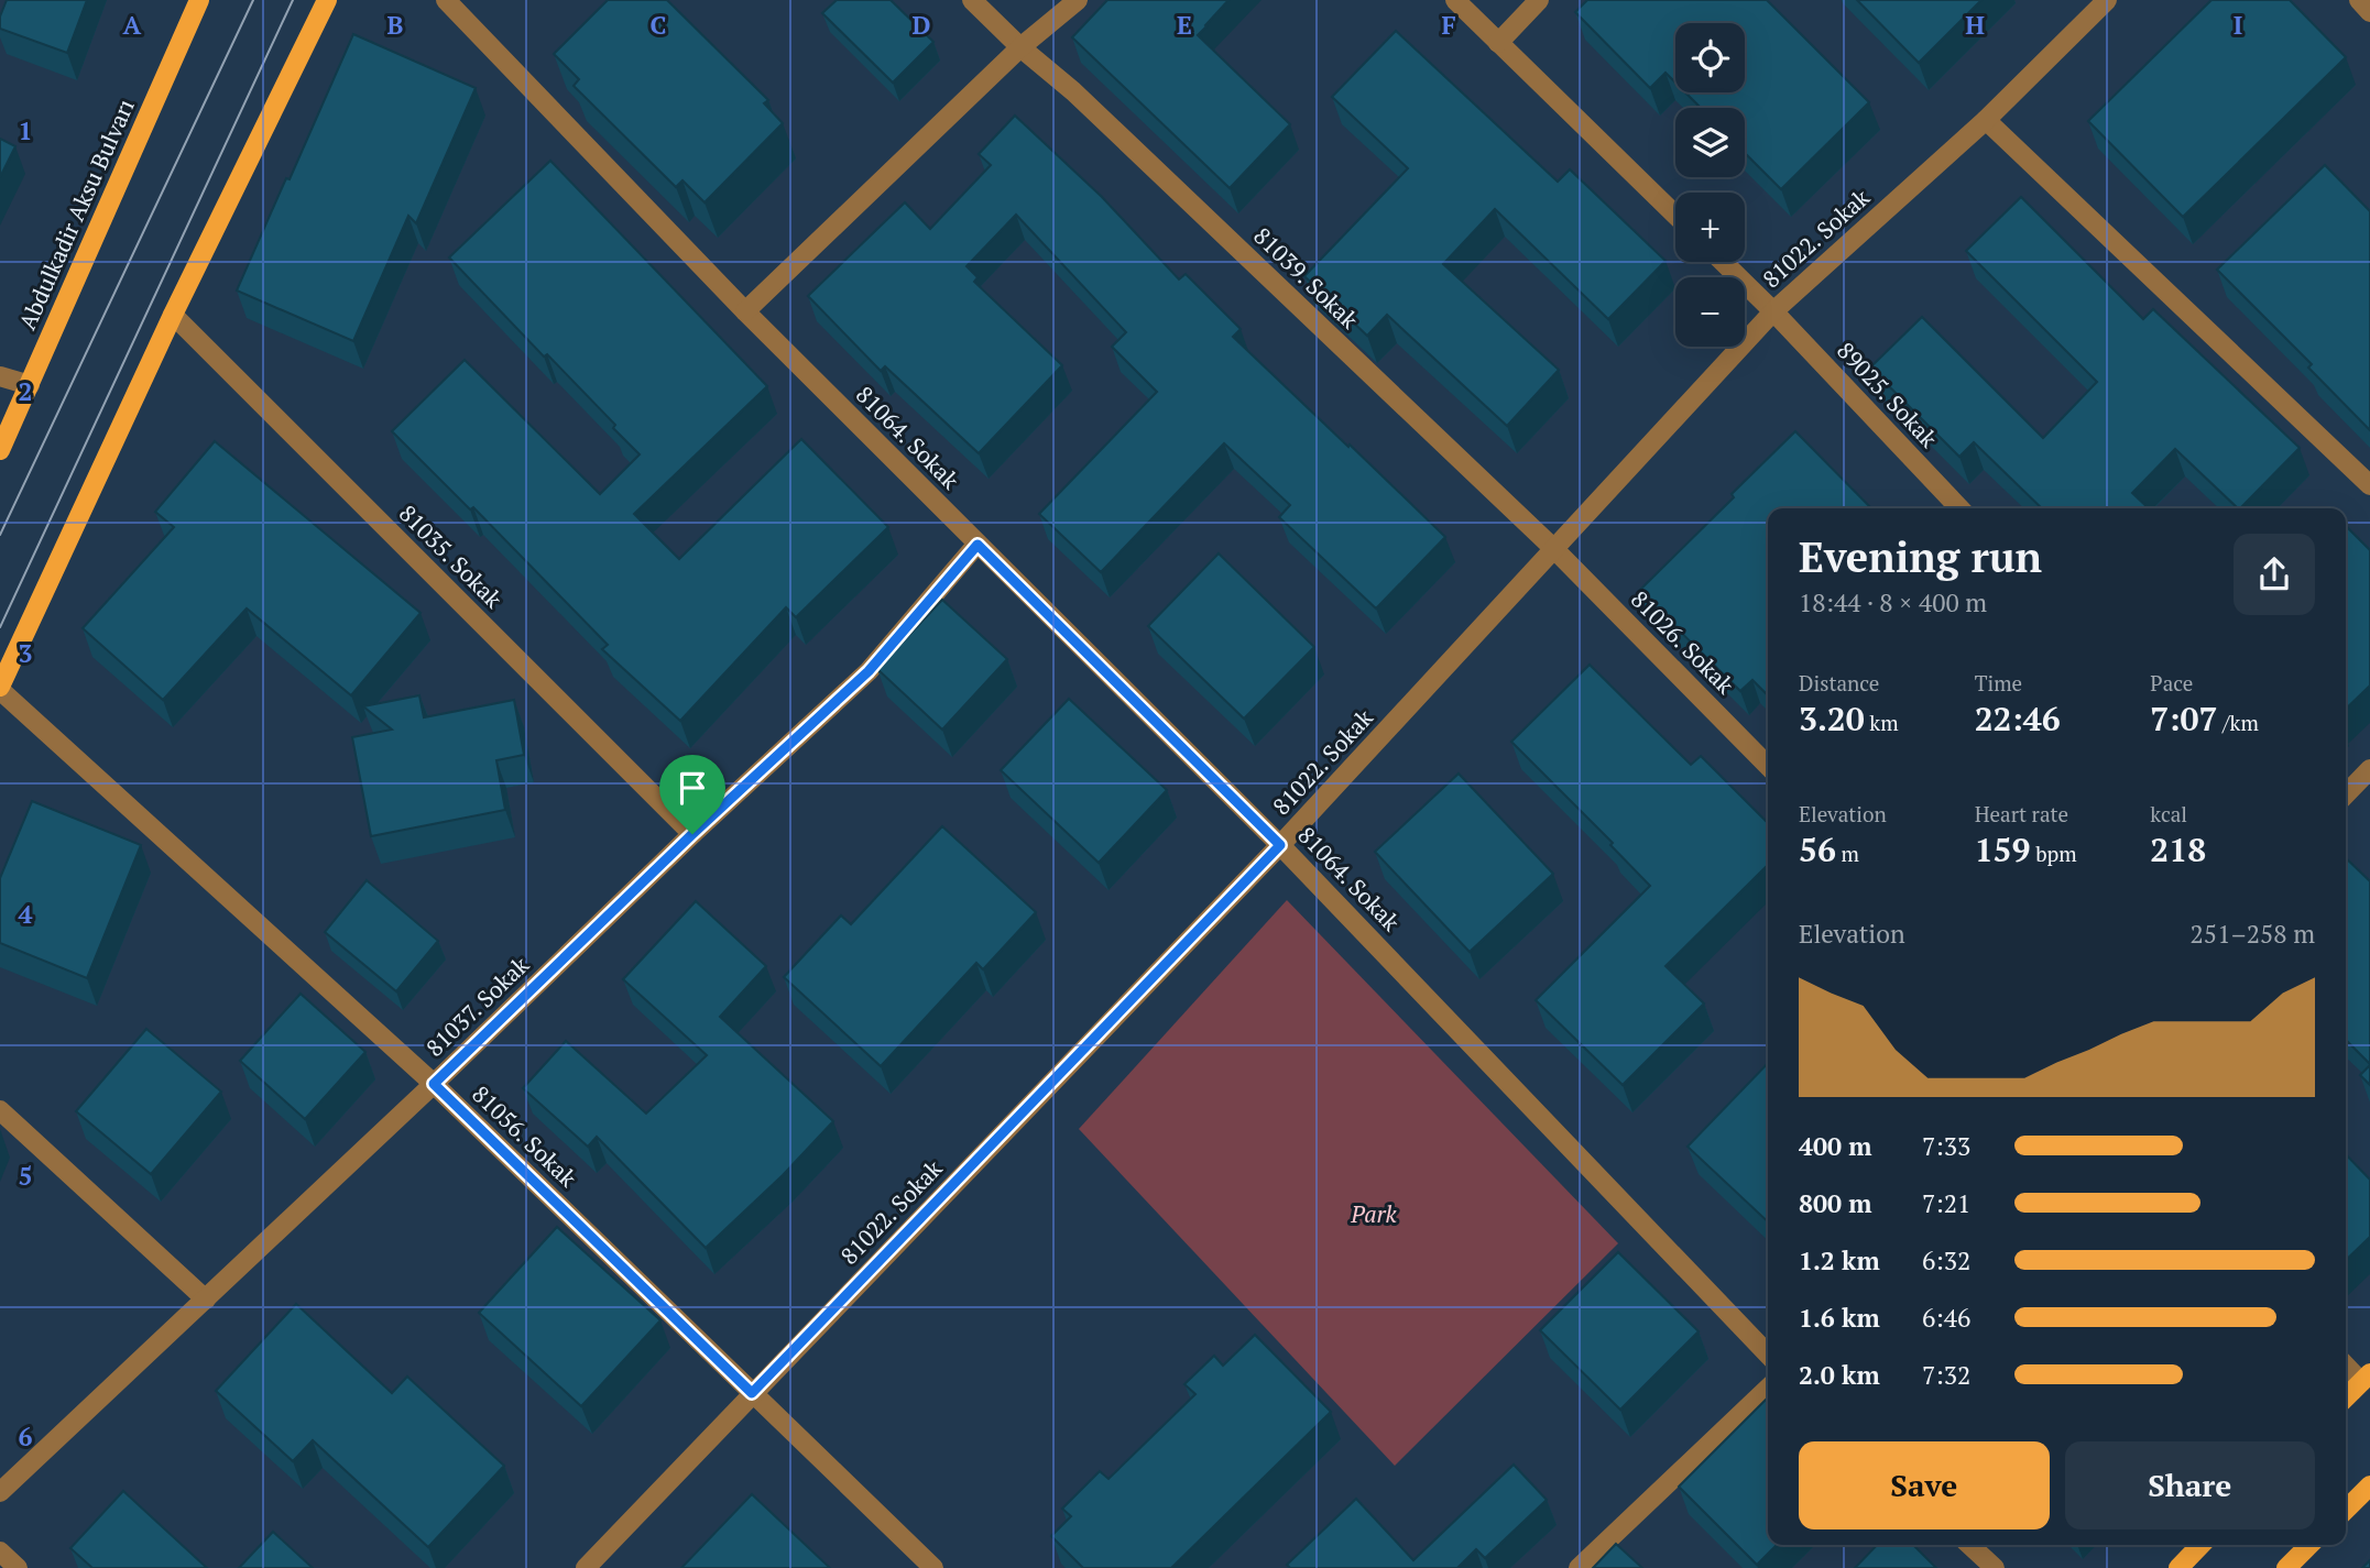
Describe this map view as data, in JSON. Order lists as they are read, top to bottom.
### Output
{
  "streets": {
    "main road": ["Abdulkadir Aksu Bulvarı"],
    "street": [
      "81022. Sokak",
      "81039. Sokak",
      "89025. Sokak",
      "81064. Sokak",
      "81035. Sokak",
      "81026. Sokak",
      "81037. Sokak",
      "81056. Sokak"
    ]
  },
  "crossings": [
    ["81022. Sokak", "81039. Sokak"],
    ["81022. Sokak", "89025. Sokak"],
    ["81022. Sokak", "81064. Sokak"],
    ["81022. Sokak", "81026. Sokak"],
    ["81022. Sokak", "81056. Sokak"],
    ["81039. Sokak", "81026. Sokak"],
    ["81064. Sokak", "81037. Sokak"],
    ["81035. Sokak", "81037. Sokak"],
    ["81037. Sokak", "81056. Sokak"]
  ],
  "parks": ["Park"],
  "page": {
    "map_buttons": ["+", "−"],
    "heading": ["Evening run", "18:44 · 8 × 400 m"],
    "stats": [
      ["Distance", "3.20 km"],
      ["Time", "22:46"],
      ["Pace", "7:07 /km"],
      ["Elevation", "56 m"],
      ["Heart rate", "159 bpm"],
      ["kcal", "218"]
    ],
    "chart": ["Elevation", "251–258 m"],
    "list": [
      {
        "name": "400 m",
        "note": "7:33"
      },
      {
        "name": "800 m",
        "note": "7:21"
      },
      {
        "name": "1.2 km",
        "note": "6:32"
      },
      {
        "name": "1.6 km",
        "note": "6:46"
      },
      {
        "name": "2.0 km",
        "note": "7:32"
      }
    ],
    "buttons": ["Save", "Share"]
  },
  "grid": {
    "columns": [
      "A",
      "B",
      "C",
      "D",
      "E",
      "F",
      "H",
      "I"
    ],
    "rows": [
      "1",
      "2",
      "3",
      "4",
      "5",
      "6"
    ]
  }
}
